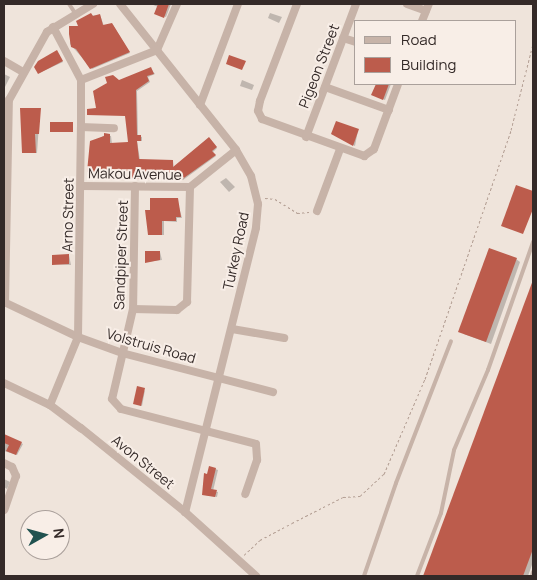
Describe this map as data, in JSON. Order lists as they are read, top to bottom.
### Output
{
  "streets": {
    "street": [
      "Pigeon Street",
      "Makou Avenue",
      "Arno Street",
      "Turkey Road",
      "Sandpiper Street",
      "Volstruis Road",
      "Avon Street"
    ]
  },
  "crossings": [
    ["Makou Avenue", "Arno Street"],
    ["Makou Avenue", "Turkey Road"],
    ["Makou Avenue", "Sandpiper Street"],
    ["Arno Street", "Volstruis Road"],
    ["Arno Street", "Avon Street"],
    ["Turkey Road", "Sandpiper Street"],
    ["Turkey Road", "Volstruis Road"],
    ["Turkey Road", "Avon Street"],
    ["Sandpiper Street", "Volstruis Road"]
  ],
  "legend": ["Road", "Building"],
  "north": "right"
}
